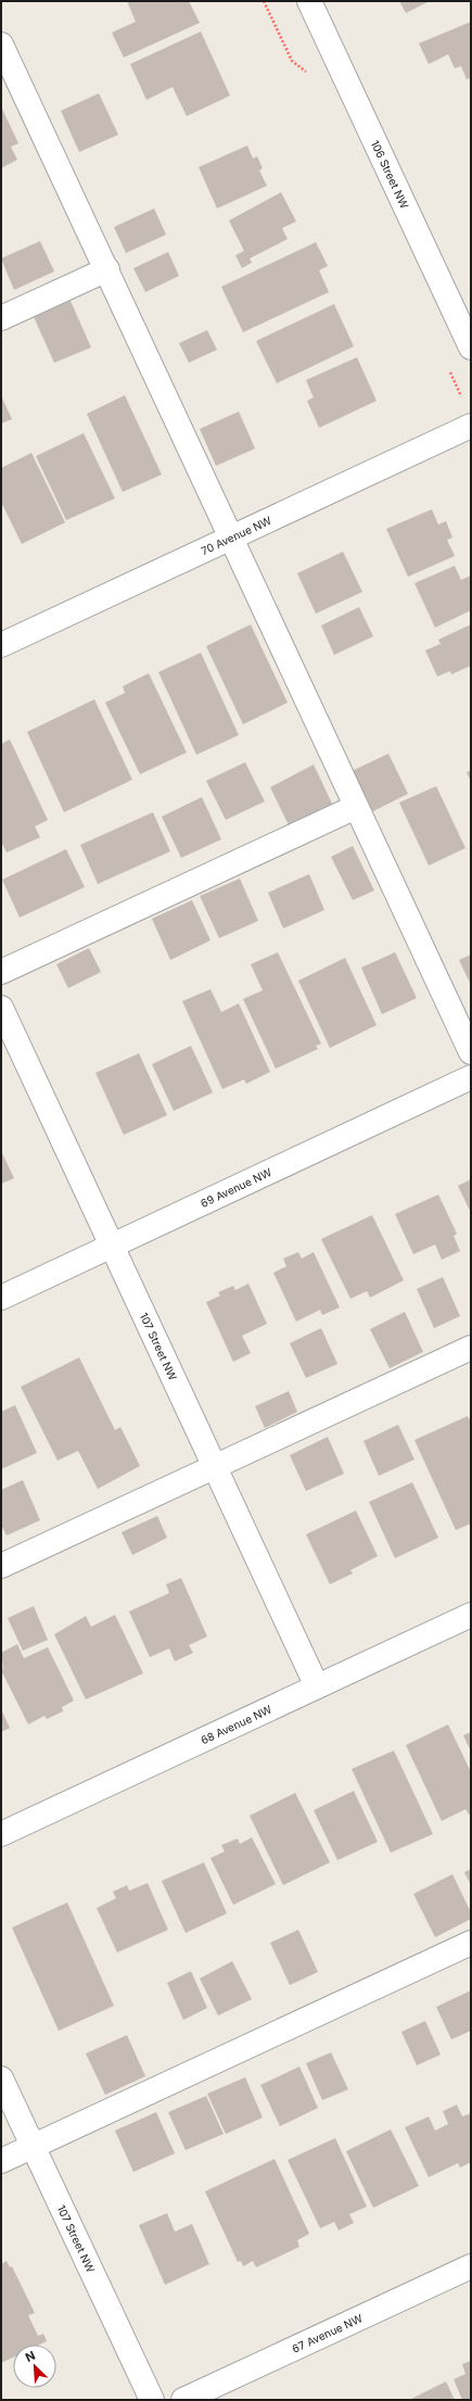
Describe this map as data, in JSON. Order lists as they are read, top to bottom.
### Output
{
  "streets": {
    "street": [
      "106 Street NW",
      "70 Avenue NW",
      "69 Avenue NW",
      "107 Street NW",
      "68 Avenue NW",
      "67 Avenue NW"
    ]
  },
  "crossings": [
    ["69 Avenue NW", "107 Street NW"],
    ["107 Street NW", "68 Avenue NW"]
  ],
  "north": "top left"
}
